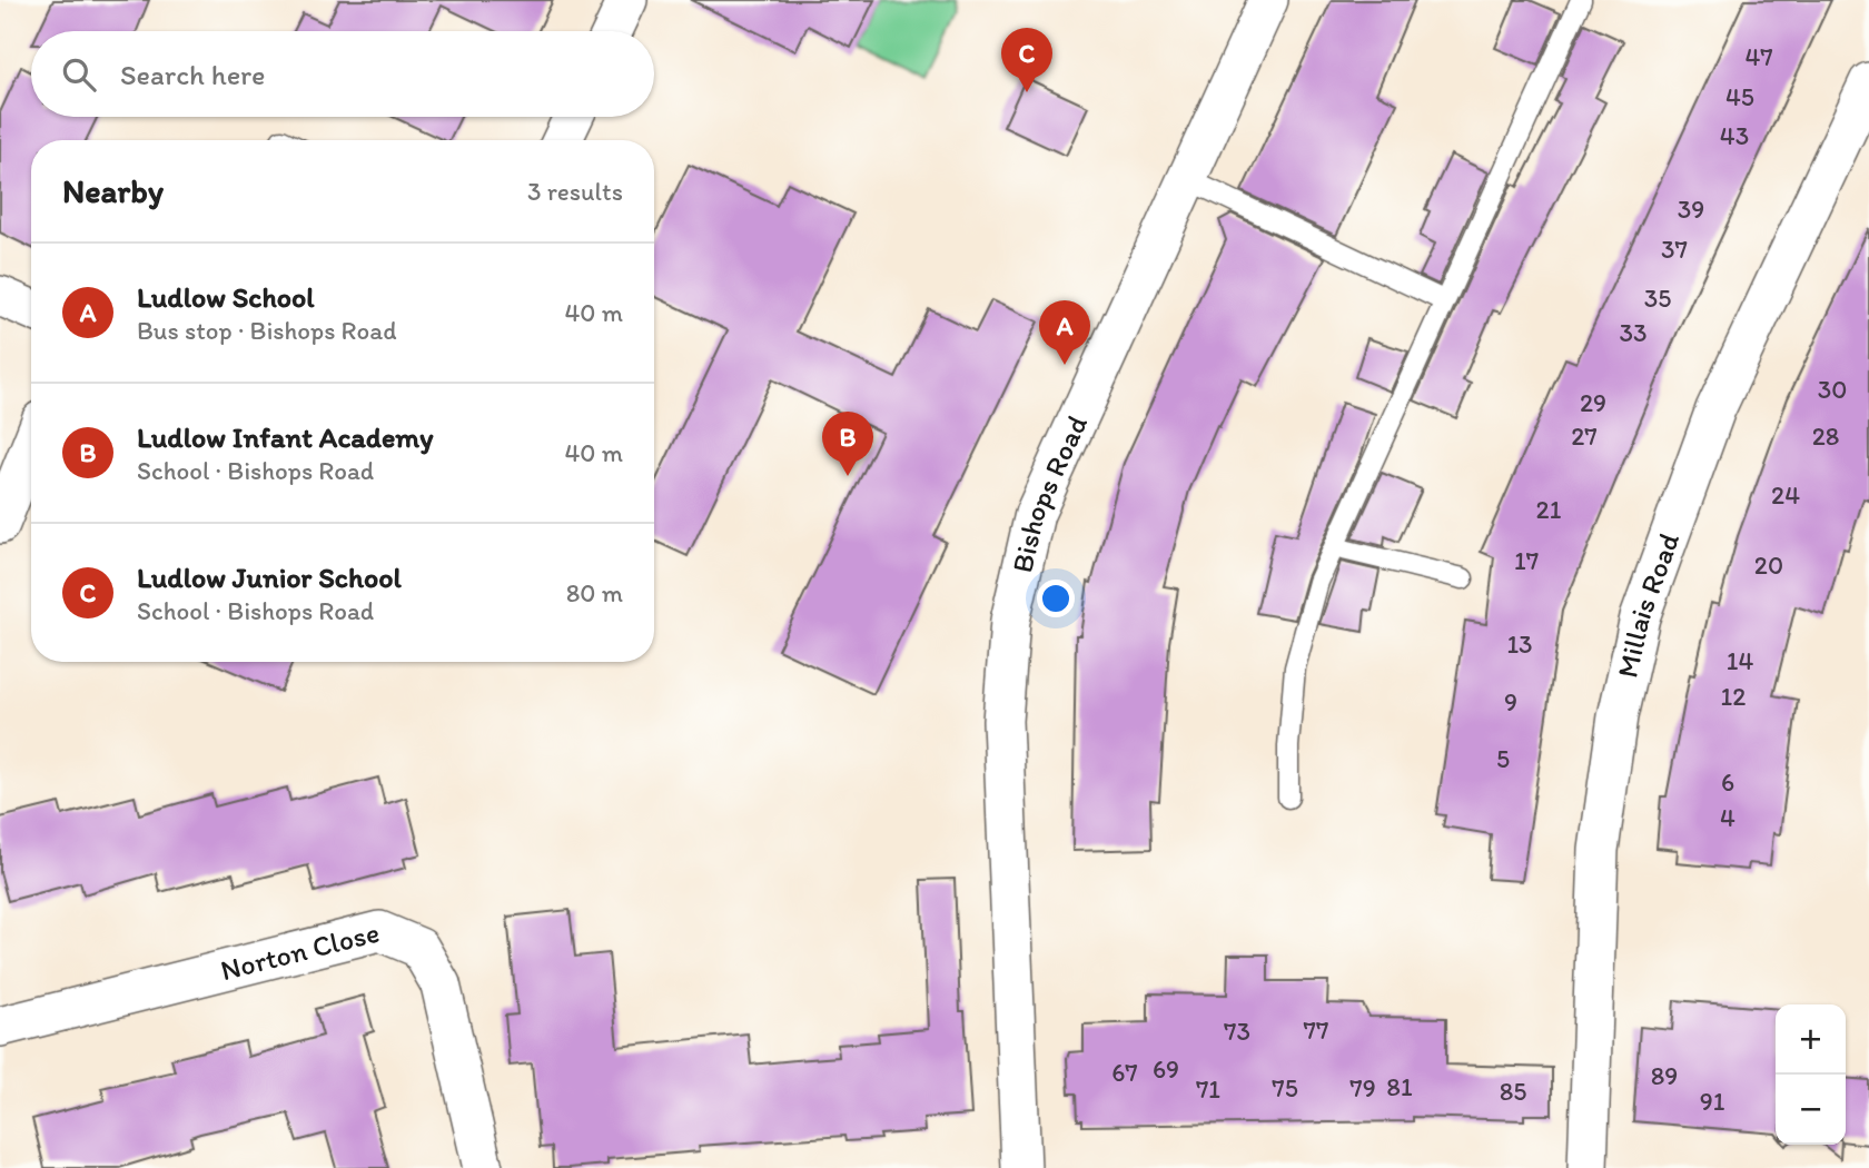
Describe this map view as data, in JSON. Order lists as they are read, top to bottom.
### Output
{
  "streets": {
    "street": ["Bishops Road", "Millais Road", "Norton Close"]
  },
  "house_numbers": [
    "47",
    "45",
    "43",
    "39",
    "37",
    "35",
    "33",
    "30",
    "29",
    "27",
    "28",
    "24",
    "21",
    "17",
    "20",
    "13",
    "14",
    "12",
    "9",
    "5",
    "6",
    "4",
    "77",
    "73",
    "69",
    "67",
    "89",
    "81",
    "75",
    "79",
    "71",
    "85",
    "91"
  ],
  "page": {
    "pins": ["C", "A", "B"],
    "search": "Search here",
    "heading": ["Nearby", "3 results"],
    "list": [
      {
        "mark": "A",
        "name": "Ludlow School",
        "note": "Bus stop · Bishops Road",
        "value": "40 m"
      },
      {
        "mark": "B",
        "name": "Ludlow Infant Academy",
        "note": "School · Bishops Road",
        "value": "40 m"
      },
      {
        "mark": "C",
        "name": "Ludlow Junior School",
        "note": "School · Bishops Road",
        "value": "80 m"
      }
    ],
    "map_buttons": ["+", "−"]
  }
}
